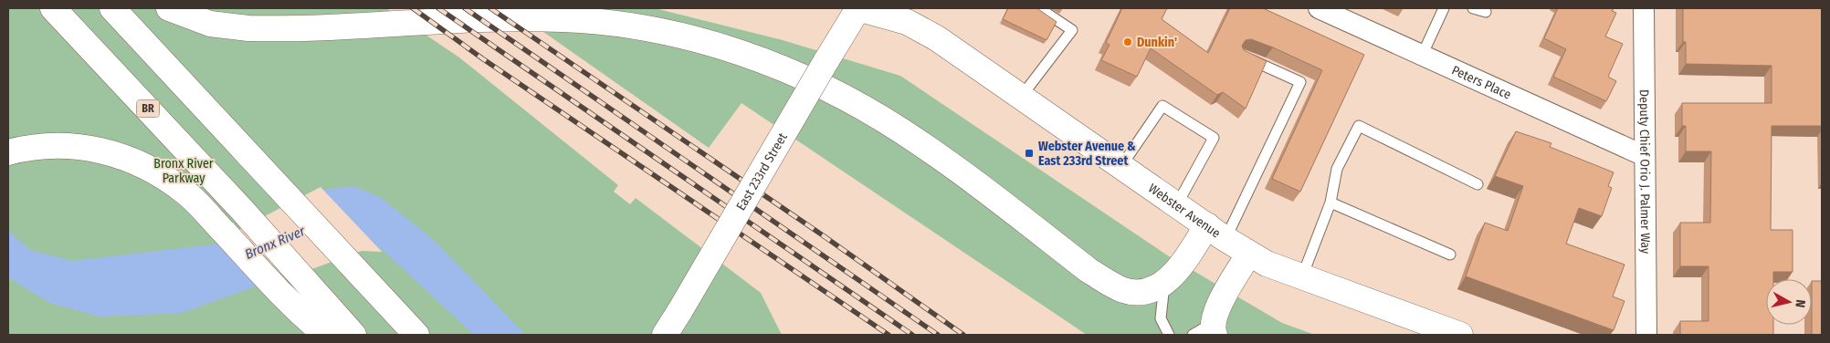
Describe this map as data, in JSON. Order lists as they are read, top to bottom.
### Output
{
  "streets": {
    "main road": ["BR", "East 233rd Street", "Webster Avenue"],
    "street": ["Peters Place", "Deputy Chief Orio J. Palmer Way"]
  },
  "crossings": [
    ["Peters Place", "Deputy Chief Orio J. Palmer Way"],
    ["East 233rd Street", "Webster Avenue"]
  ],
  "water": ["Bronx River"],
  "parks": ["Bronx River Parkway"],
  "places": {
    "other": ["Dunkin'"],
    "transit": ["Webster Avenue & East 233rd Street"]
  },
  "north": "right"
}
